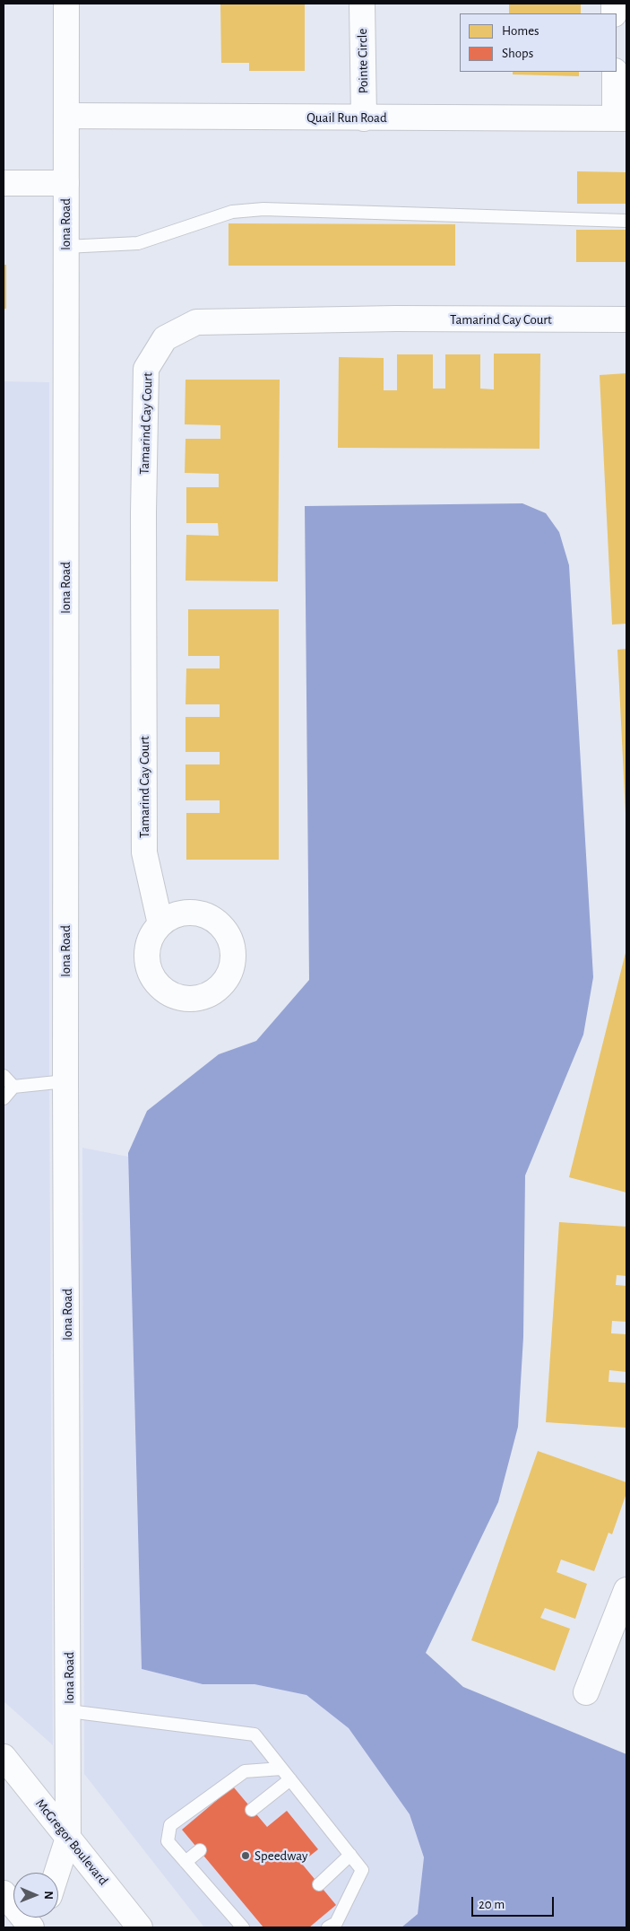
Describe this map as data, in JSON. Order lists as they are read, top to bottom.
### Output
{
  "streets": {
    "street": [
      "Pointe Circle",
      "Quail Run Road",
      "Iona Road",
      "Tamarind Cay Court",
      "McGregor Boulevard"
    ]
  },
  "crossings": [
    ["Pointe Circle", "Quail Run Road"],
    ["Quail Run Road", "Iona Road"],
    ["Iona Road", "McGregor Boulevard"]
  ],
  "places": ["Speedway"],
  "legend": ["Homes", "Shops"],
  "scale_bar": "20 m",
  "north": "right"
}
